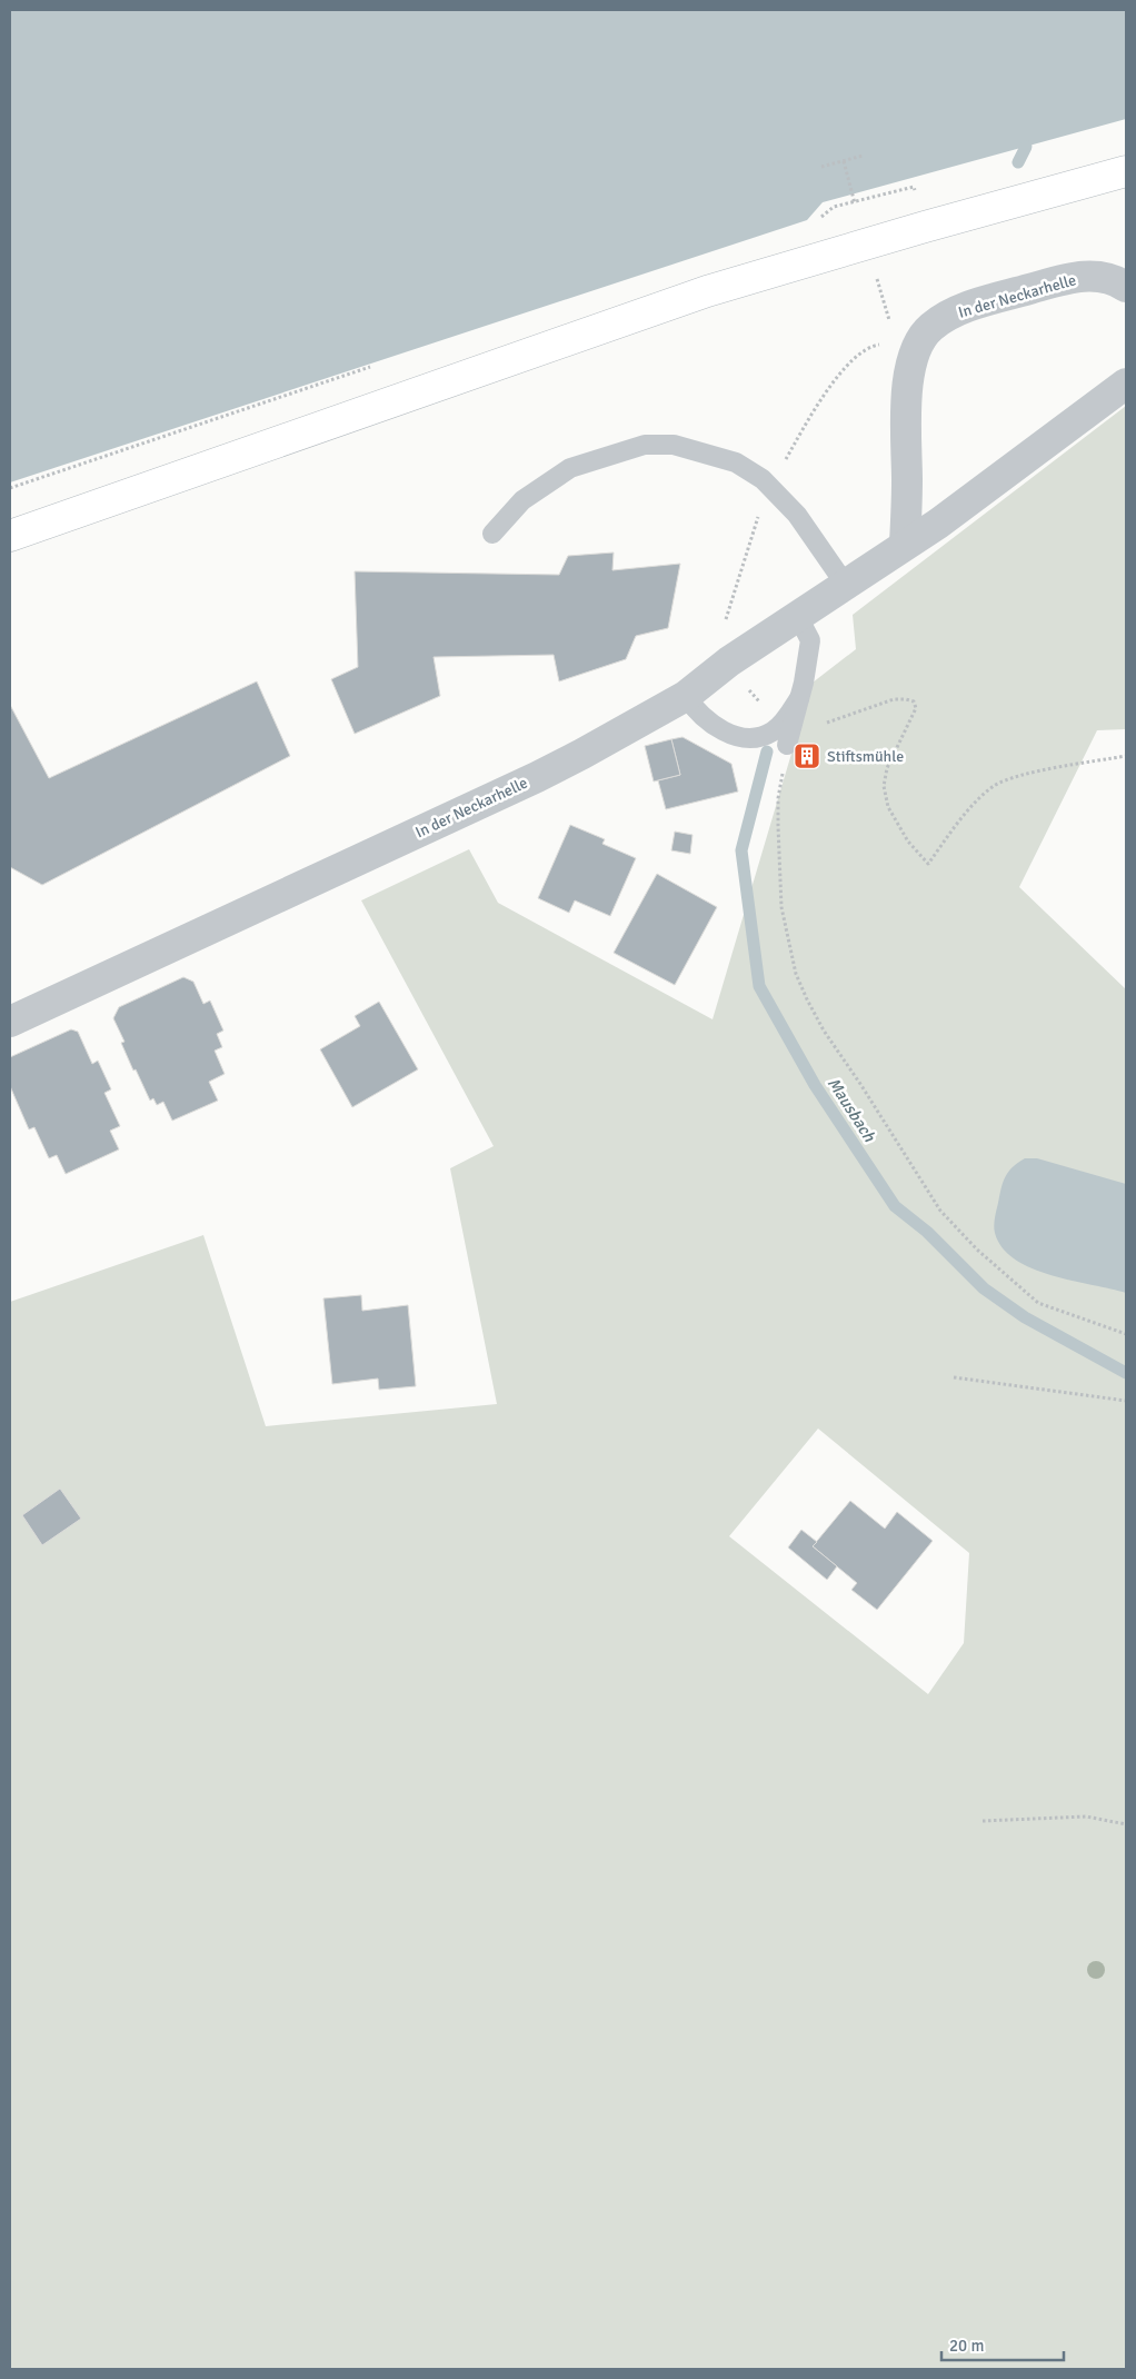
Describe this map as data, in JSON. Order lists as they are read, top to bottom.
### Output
{
  "streets": {
    "street": ["In der Neckarhelle"]
  },
  "water": ["Mausbach"],
  "places": {
    "building": ["Stiftsmühle"]
  },
  "scale_bar": "20 m"
}
